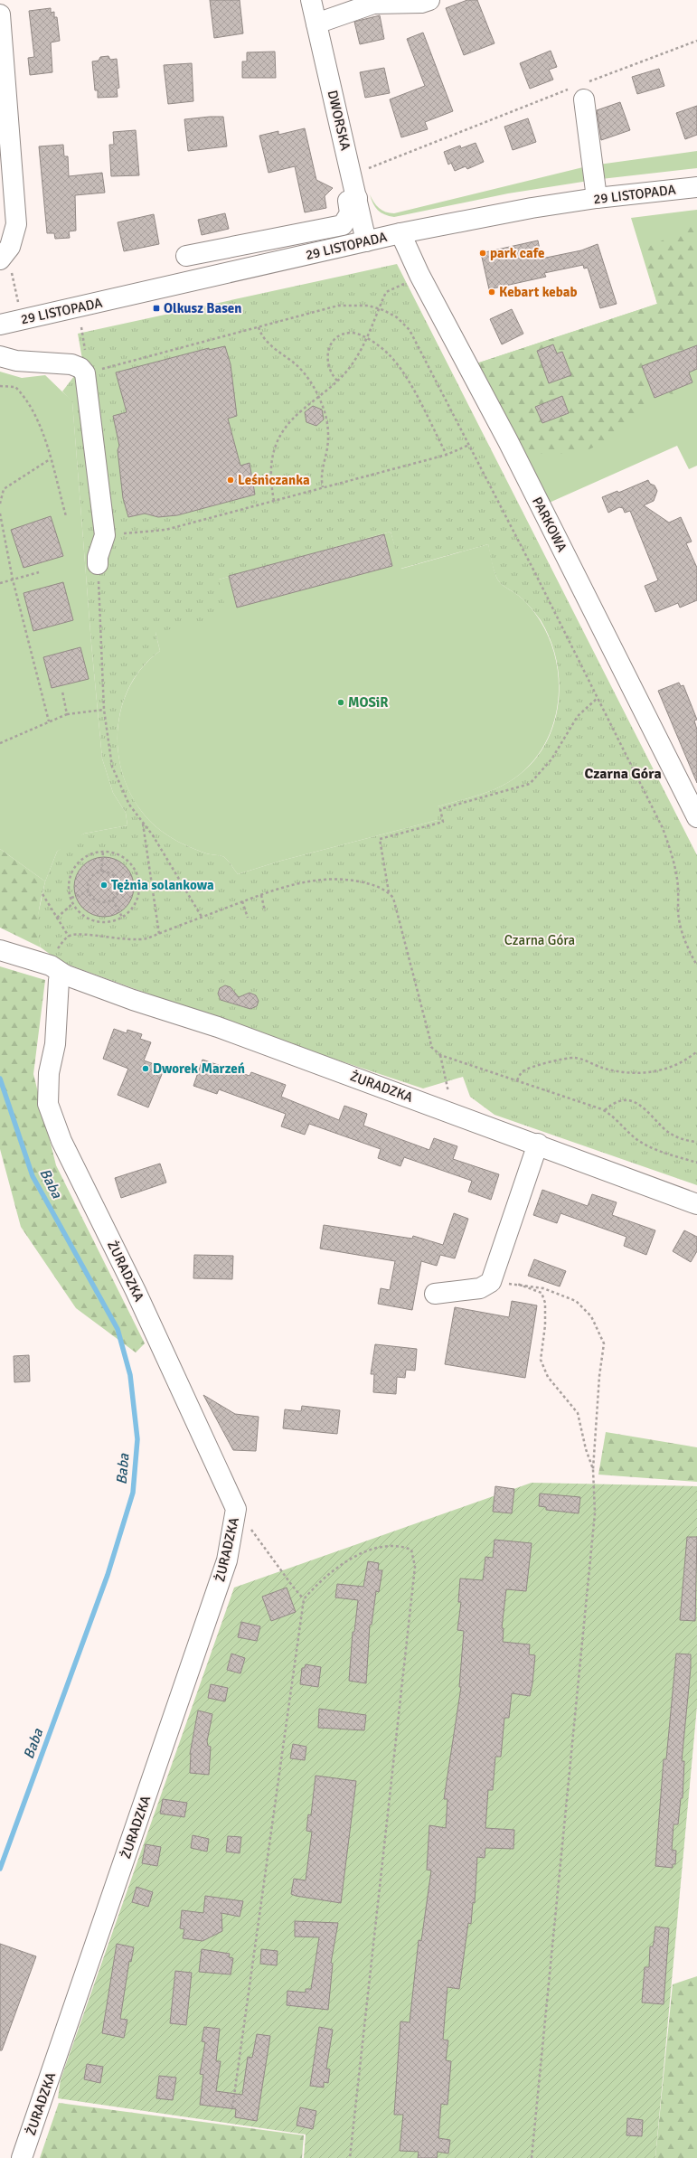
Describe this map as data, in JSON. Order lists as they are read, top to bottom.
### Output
{
  "streets": {
    "street": [
      "DWORSKA",
      "29 LISTOPADA",
      "PARKOWA",
      "ŻURADZKA"
    ]
  },
  "crossings": [
    ["DWORSKA", "29 LISTOPADA"],
    ["29 LISTOPADA", "PARKOWA"]
  ],
  "districts": ["Czarna Góra"],
  "water": ["Baba"],
  "parks": ["Czarna Góra"],
  "places": {
    "other": [
      "park cafe",
      "Kebart kebab",
      "Leśniczanka",
      "MOSiR",
      "Tężnia solankowa",
      "Dworek Marzeń"
    ],
    "transit": ["Olkusz Basen"]
  }
}
